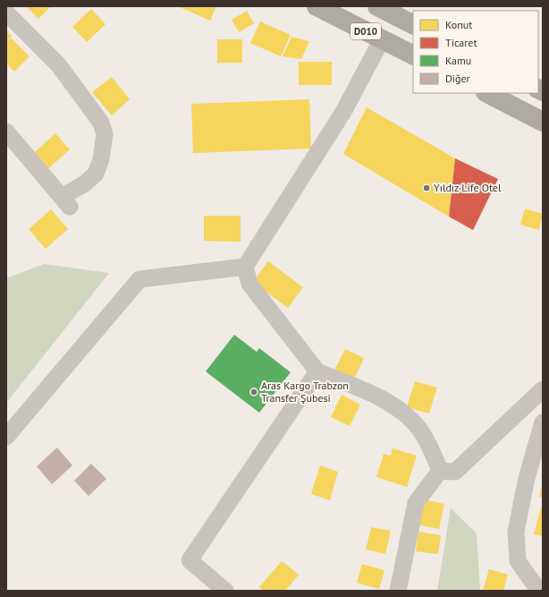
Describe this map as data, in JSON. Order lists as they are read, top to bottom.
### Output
{
  "streets": {
    "highway": ["D010"]
  },
  "places": ["Yıldız Life Otel", "Aras Kargo Trabzon Transfer Şubesi"],
  "legend": [
    "Konut",
    "Ticaret",
    "Kamu",
    "Diğer"
  ]
}
